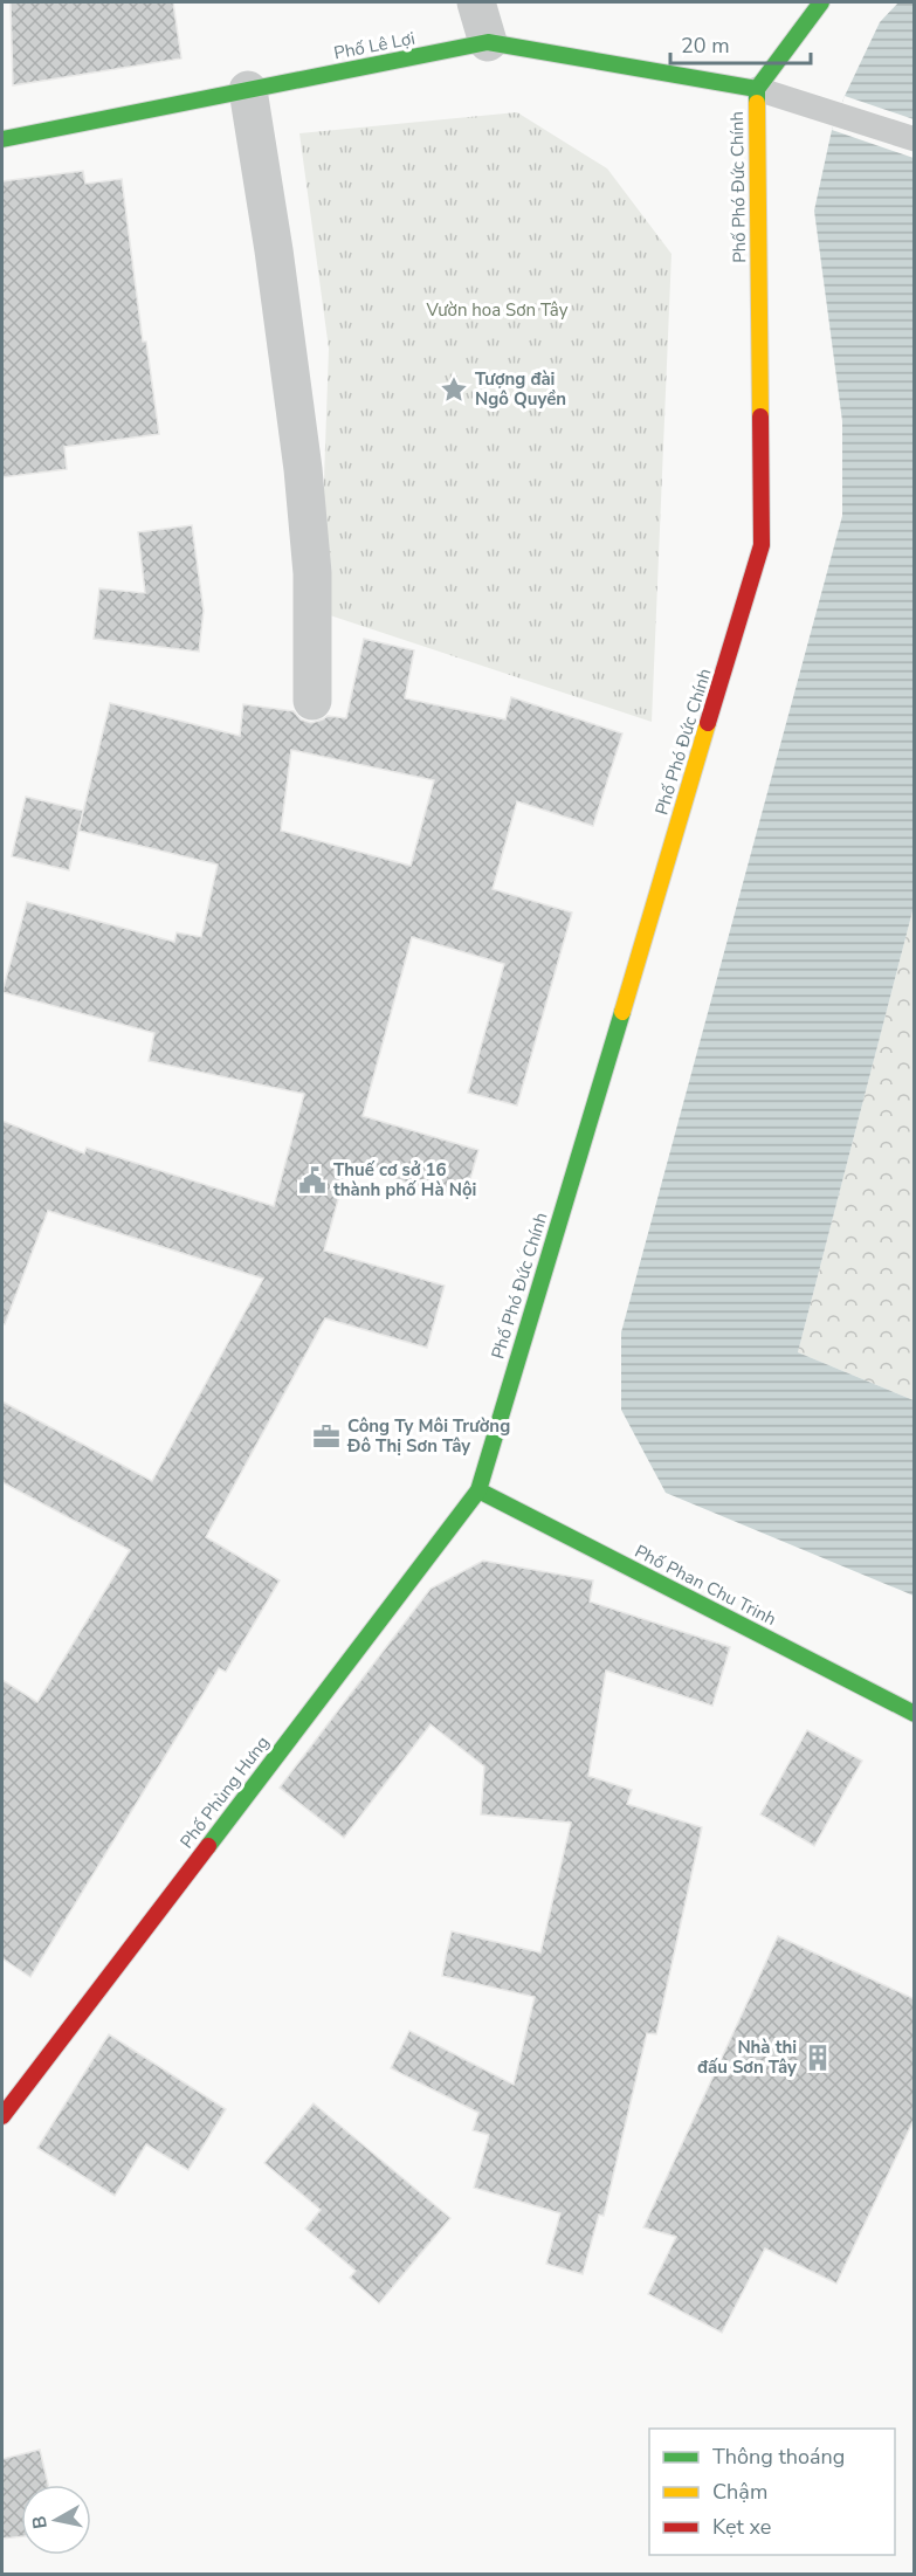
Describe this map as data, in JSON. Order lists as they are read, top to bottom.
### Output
{
  "streets": {
    "main road": [
      "Phố Lê Lợi",
      "Phố Phó Đức Chính",
      "Phố Phan Chu Trinh",
      "Phố Phùng Hưng"
    ]
  },
  "crossings": [
    ["Phố Lê Lợi", "Phố Phó Đức Chính"],
    ["Phố Phó Đức Chính", "Phố Phan Chu Trinh"],
    ["Phố Phó Đức Chính", "Phố Phùng Hưng"],
    ["Phố Phan Chu Trinh", "Phố Phùng Hưng"]
  ],
  "parks": ["Vườn hoa Sơn Tây"],
  "places": {
    "place": ["Tượng đài Ngô Quyền"],
    "public building": ["Thuế cơ sở 16 thành phố Hà Nội"],
    "office": ["Công Ty Môi Trường Đô Thị Sơn Tây"],
    "building": ["Nhà thi đấu Sơn Tây"]
  },
  "legend": ["Thông thoáng", "Chậm", "Kẹt xe"],
  "scale_bar": "20 m",
  "north": "left"
}
